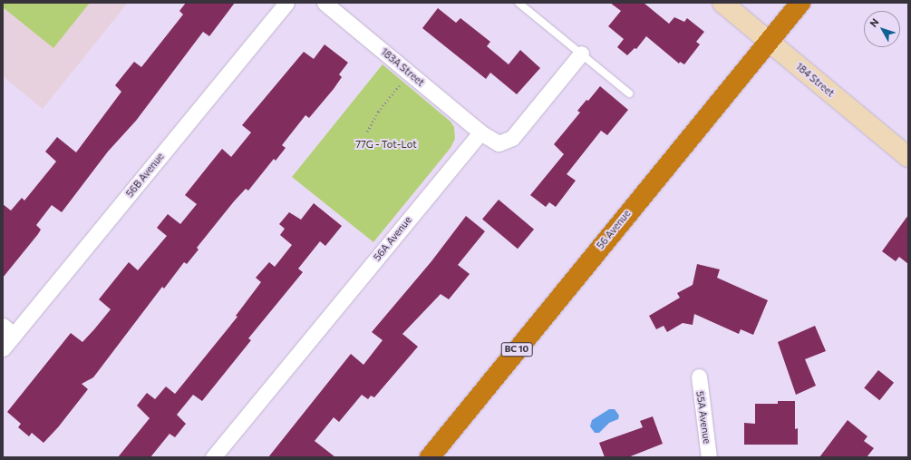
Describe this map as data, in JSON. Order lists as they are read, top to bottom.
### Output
{
  "streets": {
    "highway": ["56 Avenue", "BC 10"],
    "main road": ["184 Street"],
    "street": [
      "183A Street",
      "56B Avenue",
      "56A Avenue",
      "55A Avenue"
    ]
  },
  "crossings": [
    ["183A Street", "56A Avenue"],
    ["184 Street", "56 Avenue"]
  ],
  "parks": ["77G - Tot-Lot"],
  "north": "top left"
}
